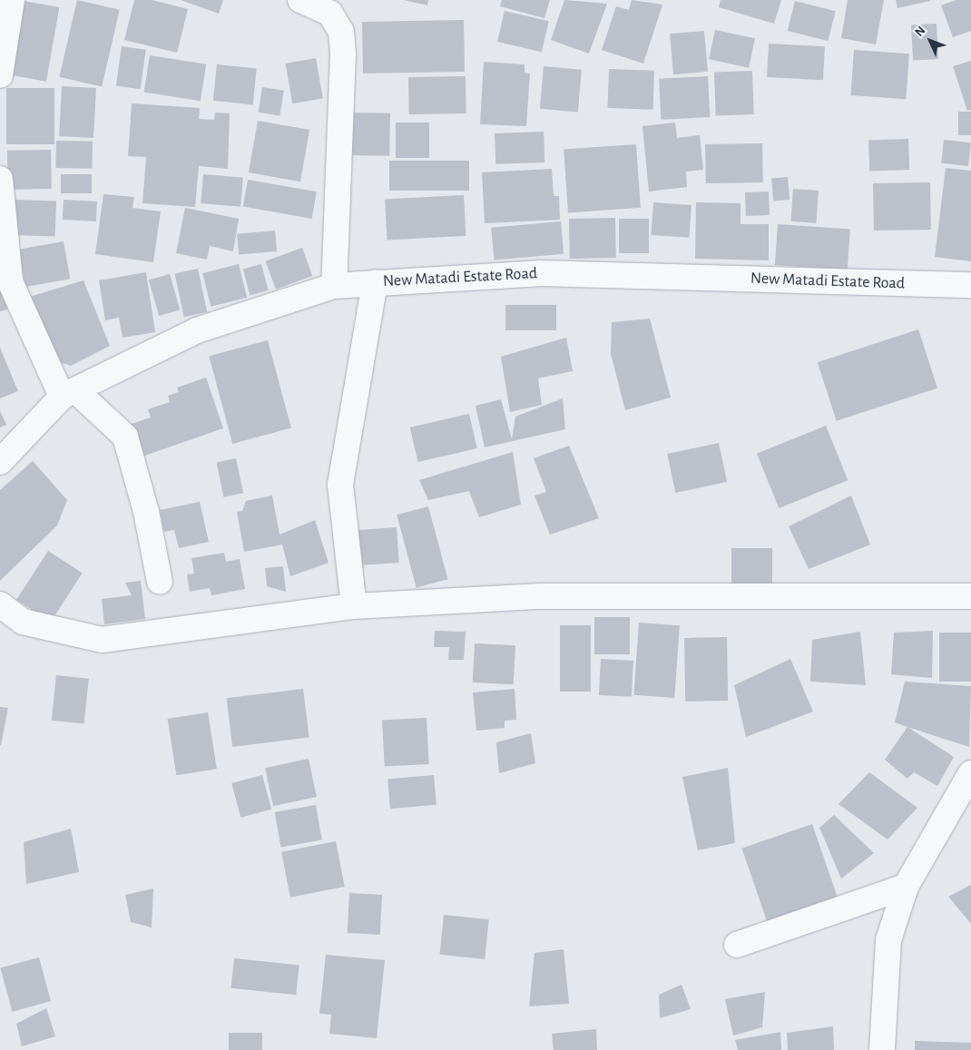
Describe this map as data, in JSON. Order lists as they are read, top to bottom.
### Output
{
  "streets": {
    "street": ["New Matadi Estate Road"]
  },
  "north": "top left"
}
